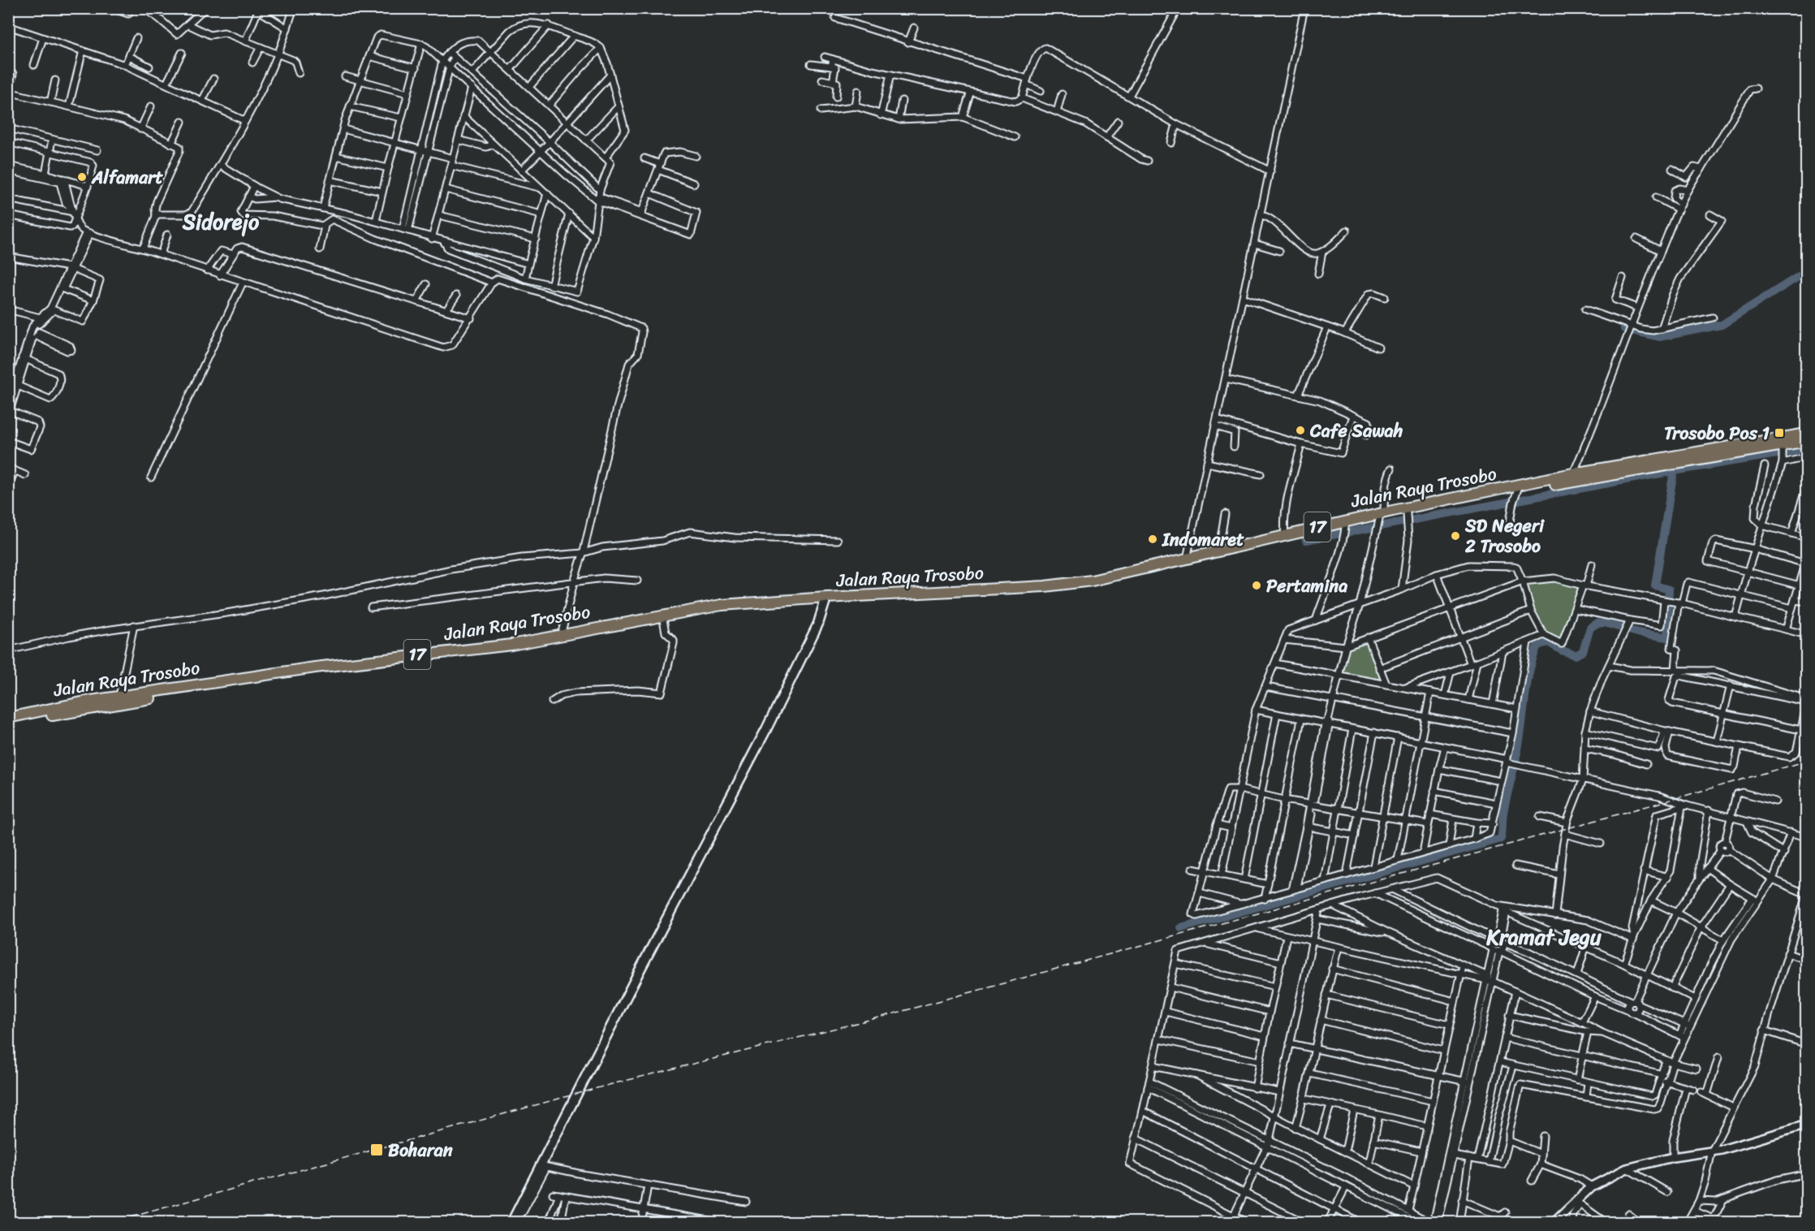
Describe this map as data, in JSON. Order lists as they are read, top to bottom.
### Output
{
  "streets": {
    "highway": ["Jalan Raya Trosobo", "17"]
  },
  "districts": ["Sidorejo", "Kramat Jegu"],
  "places": {
    "other": [
      "Alfamart",
      "Cafe Sawah",
      "SD Negeri 2 Trosobo",
      "Indomaret",
      "Pertamina"
    ],
    "transit": ["Trosobo Pos 1", "Boharan"]
  }
}
